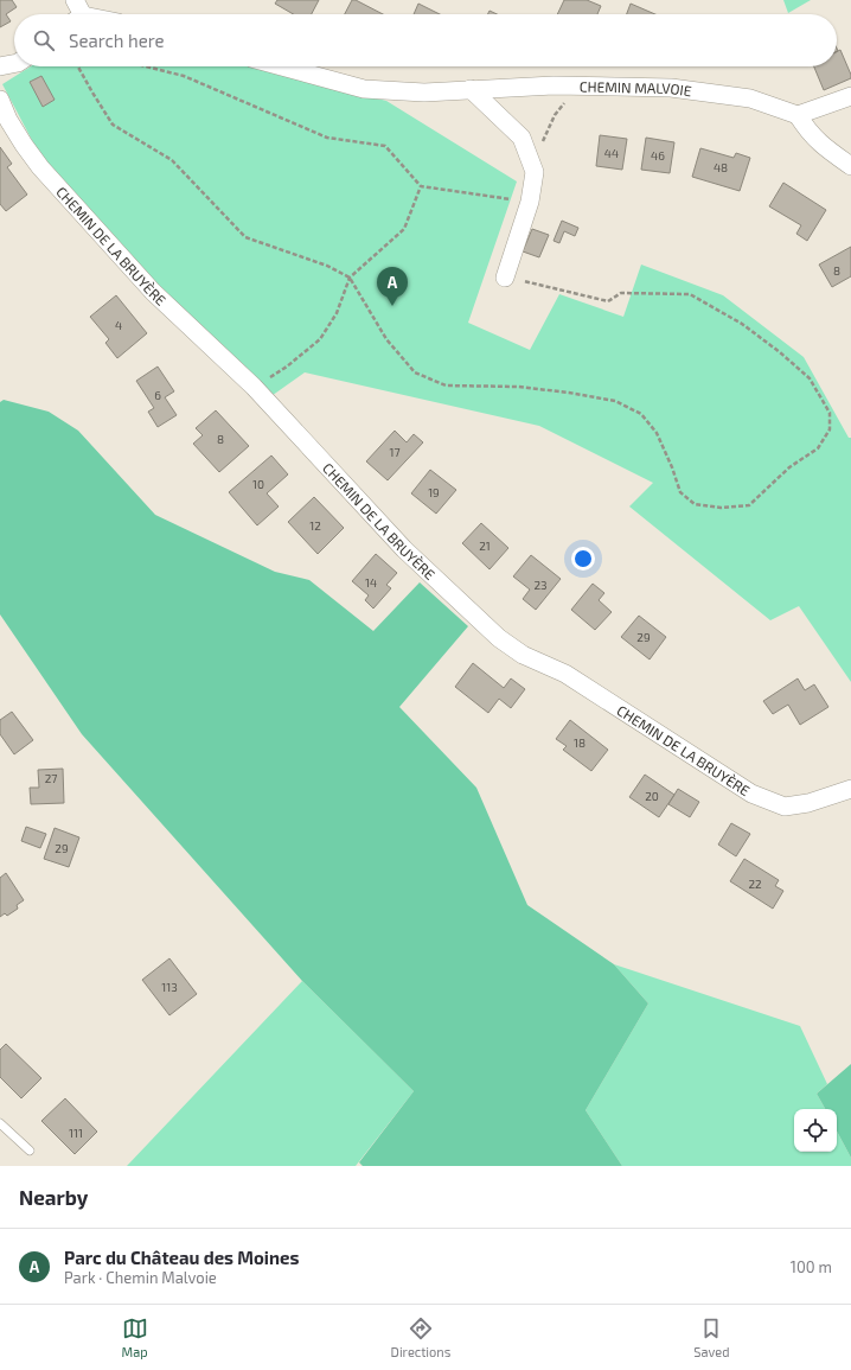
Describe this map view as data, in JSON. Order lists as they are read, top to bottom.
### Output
{
  "streets": {
    "street": ["CHEMIN MALVOIE", "CHEMIN DE LA BRUYÈRE"]
  },
  "house_numbers": [
    "44",
    "46",
    "48",
    "8",
    "4",
    "6",
    "8",
    "17",
    "10",
    "19",
    "12",
    "21",
    "14",
    "23",
    "29",
    "18",
    "27",
    "20",
    "29",
    "22",
    "113",
    "111"
  ],
  "page": {
    "search": "Search here",
    "pins": "A",
    "heading": "Nearby",
    "list": [
      {
        "mark": "A",
        "name": "Parc du Château des Moines",
        "note": "Park · Chemin Malvoie",
        "value": "100 m"
      }
    ],
    "nav": ["Map", "Directions", "Saved"]
  }
}
